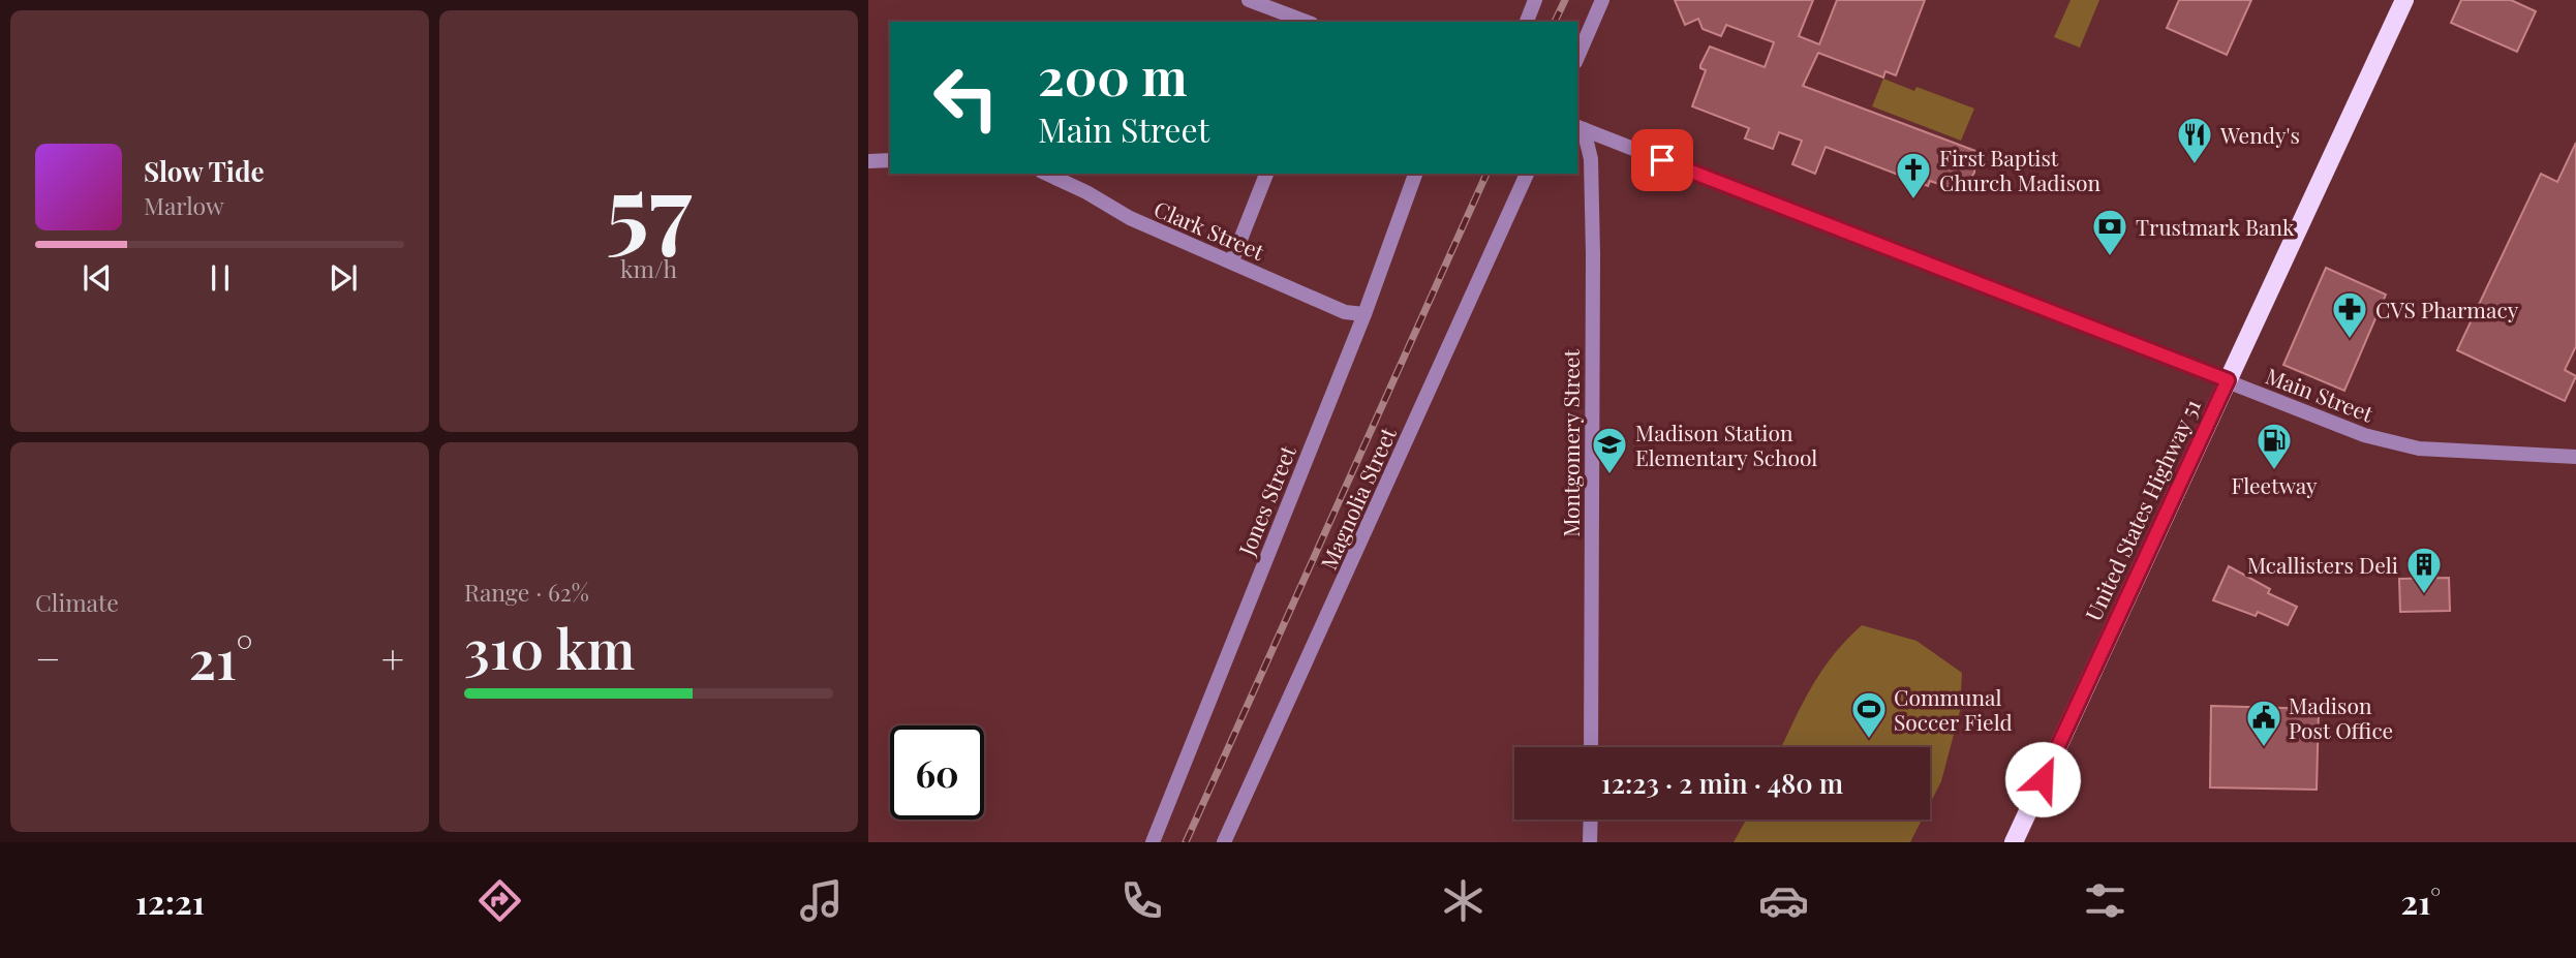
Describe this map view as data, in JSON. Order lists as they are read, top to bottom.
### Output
{
  "streets": {
    "main road": ["United States Highway 51"],
    "street": [
      "Clark Street",
      "Main Street",
      "Montgomery Street",
      "Magnolia Street",
      "Jones Street"
    ]
  },
  "crossings": [
    ["Clark Street", "Jones Street"],
    ["Main Street", "Montgomery Street"],
    ["Main Street", "United States Highway 51"]
  ],
  "places": {
    "restaurant": ["Wendy's"],
    "church": ["First Baptist Church Madison"],
    "bank": ["Trustmark Bank"],
    "pharmacy": ["CVS Pharmacy"],
    "fuel station": ["Fleetway"],
    "school or university": ["Madison Station Elementary School"],
    "building": ["Mcallisters Deli"],
    "sports": ["Communal Soccer Field"],
    "public building": ["Madison Post Office"]
  },
  "page": {
    "tile": [
      ["57", "km/h"],
      "Climate",
      ["Range · 62%", "310 km"]
    ],
    "turn": ["200 m", "Main Street"],
    "song": ["Slow Tide", "Marlow"],
    "heat": ["−", "21°", "+"],
    "limit": "60",
    "trip": "12:23 · 2 min · 480 m",
    "tabs": ["12:21", "21°"]
  }
}
